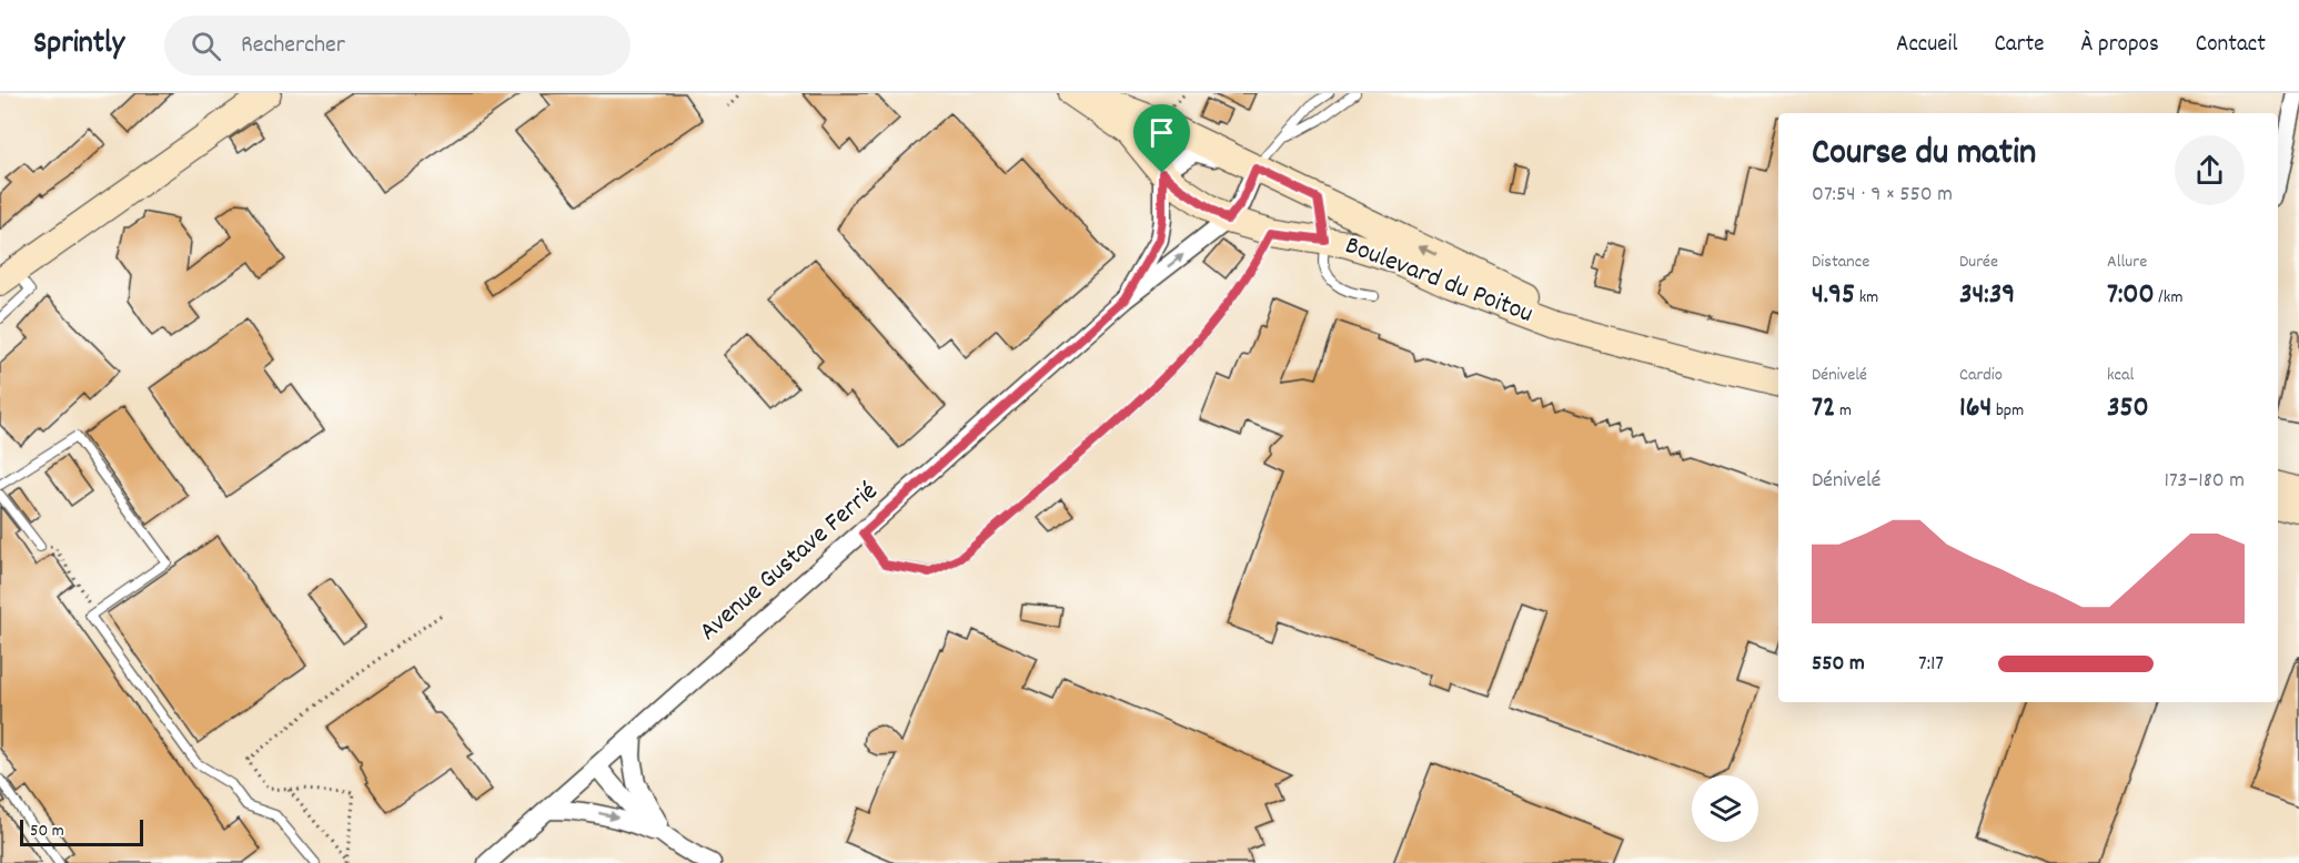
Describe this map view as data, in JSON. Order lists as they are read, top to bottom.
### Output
{
  "streets": {
    "main road": ["Boulevard du Poitou"],
    "street": ["Avenue Gustave Ferrié"]
  },
  "crossings": [
    ["Boulevard du Poitou", "Avenue Gustave Ferrié"]
  ],
  "scale_bar": "50 m",
  "page": {
    "header": "Sprintly",
    "search": "Rechercher",
    "nav": [
      "Accueil",
      "Carte",
      "À propos",
      "Contact"
    ],
    "heading": ["Course du matin", "07:54 · 9 × 550 m"],
    "stats": [
      ["Distance", "4.95 km"],
      ["Durée", "34:39"],
      ["Allure", "7:00 /km"],
      ["Dénivelé", "72 m"],
      ["Cardio", "164 bpm"],
      ["kcal", "350"]
    ],
    "chart": ["Dénivelé", "173–180 m"],
    "list": [
      {
        "name": "550 m",
        "note": "7:17"
      }
    ],
    "scale": "50 m"
  }
}
